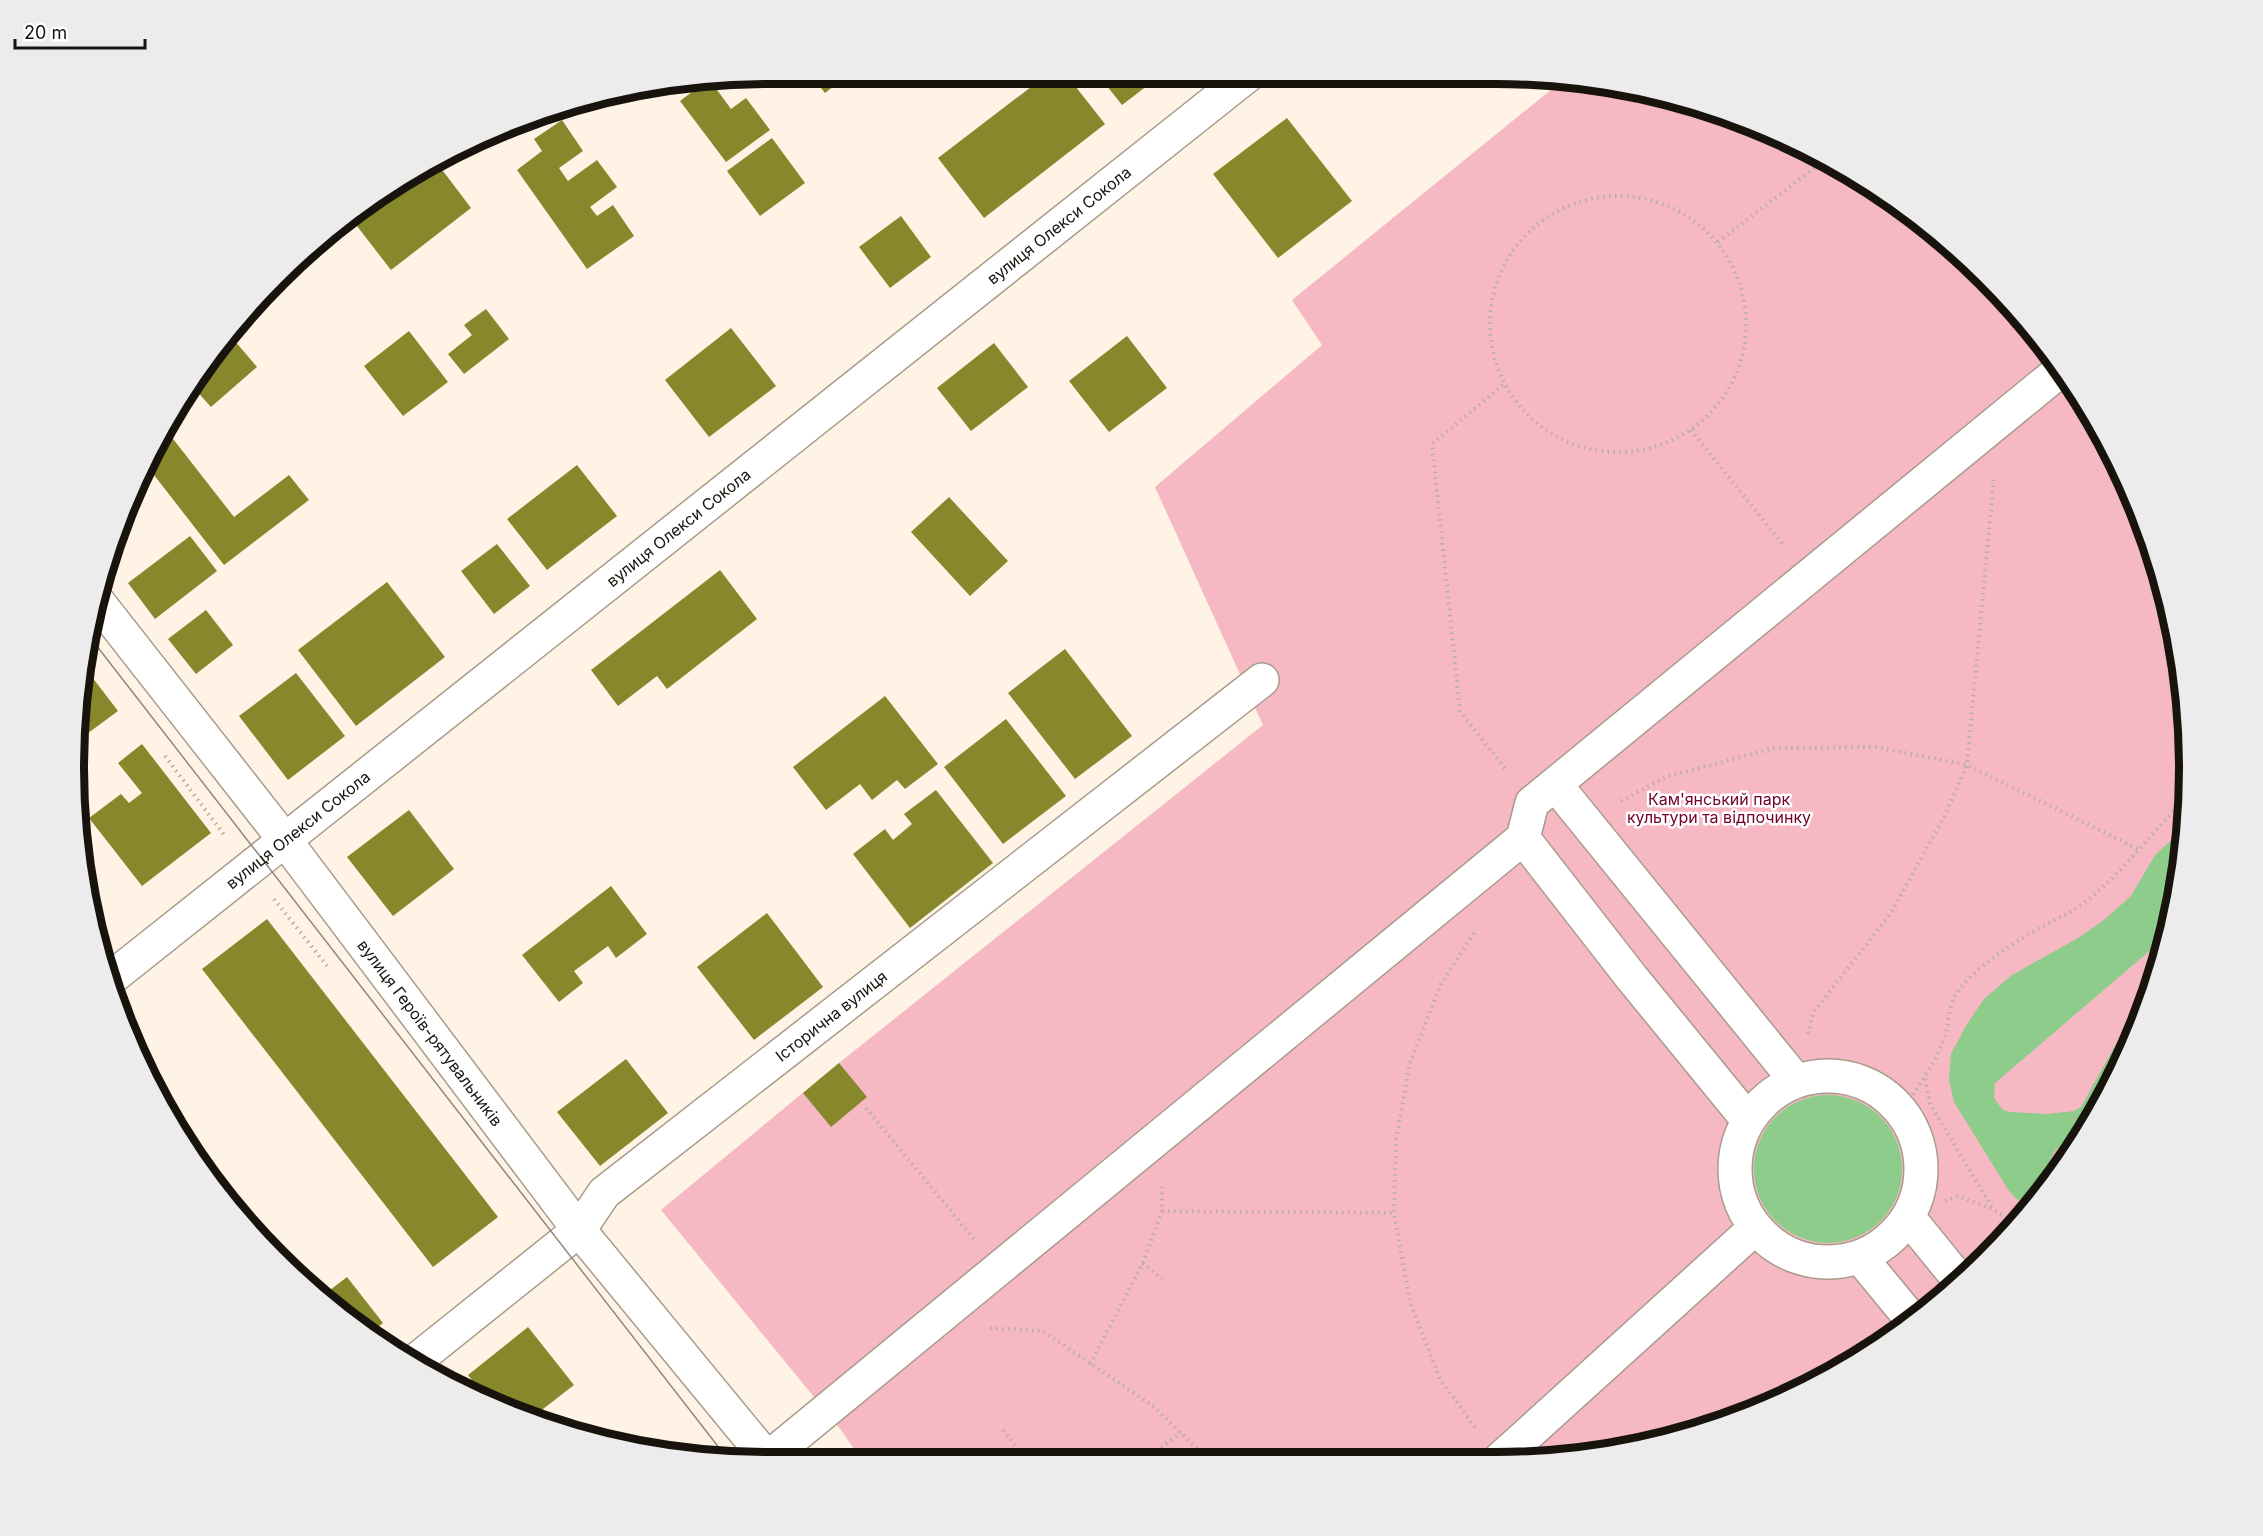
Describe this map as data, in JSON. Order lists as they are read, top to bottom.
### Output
{
  "streets": {
    "street": ["вулиця Олекси Сокола", "Історична вулиця", "вулиця Героїв-рятувальників"]
  },
  "crossings": [
    ["вулиця Олекси Сокола", "вулиця Героїв-рятувальників"],
    ["Історична вулиця", "вулиця Героїв-рятувальників"]
  ],
  "parks": ["Кам'янський парк культури та відпочинку"],
  "scale_bar": "20 m"
}
